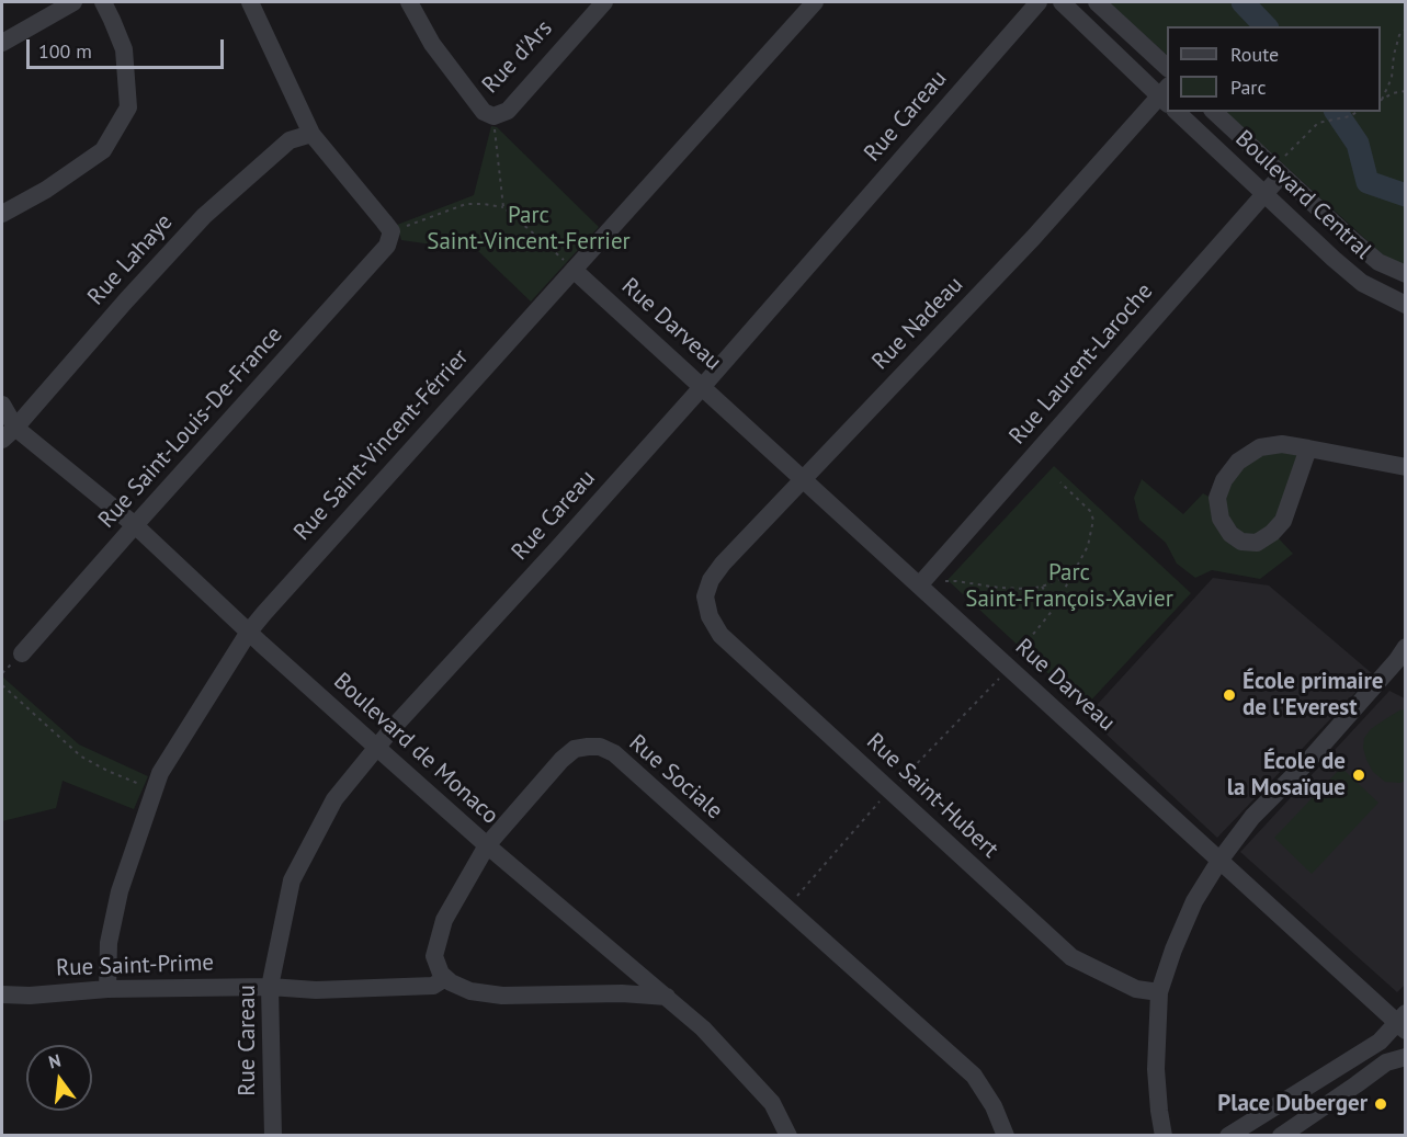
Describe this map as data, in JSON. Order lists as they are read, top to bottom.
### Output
{
  "streets": {
    "street": [
      "Rue d'Ars",
      "Rue Careau",
      "Boulevard Central",
      "Rue Lahaye",
      "Rue Nadeau",
      "Rue Darveau",
      "Rue Laurent-Laroche",
      "Rue Saint-Louis-De-France",
      "Rue Saint-Vincent-Férrier",
      "Boulevard de Monaco",
      "Rue Sociale",
      "Rue Saint-Hubert",
      "Rue Saint-Prime"
    ]
  },
  "crossings": [
    ["Rue Careau", "Rue Darveau"],
    ["Rue Careau", "Boulevard de Monaco"],
    ["Rue Careau", "Rue Saint-Prime"],
    ["Boulevard Central", "Rue Laurent-Laroche"],
    ["Rue Lahaye", "Boulevard de Monaco"],
    ["Rue Nadeau", "Rue Darveau"],
    ["Rue Nadeau", "Rue Saint-Hubert"],
    ["Rue Darveau", "Rue Laurent-Laroche"],
    ["Rue Darveau", "Rue Saint-Vincent-Férrier"],
    ["Rue Saint-Louis-De-France", "Boulevard de Monaco"],
    ["Rue Saint-Vincent-Férrier", "Boulevard de Monaco"],
    ["Rue Saint-Vincent-Férrier", "Rue Saint-Prime"],
    ["Boulevard de Monaco", "Rue Sociale"],
    ["Rue Sociale", "Rue Saint-Prime"]
  ],
  "parks": ["Parc Saint-Vincent-Ferrier", "Parc Saint-François-Xavier"],
  "places": ["École primaire de l'Everest", "École de la Mosaïque", "Place Duberger"],
  "legend": ["Route", "Parc"],
  "scale_bar": "100 m",
  "north": "top"
}
